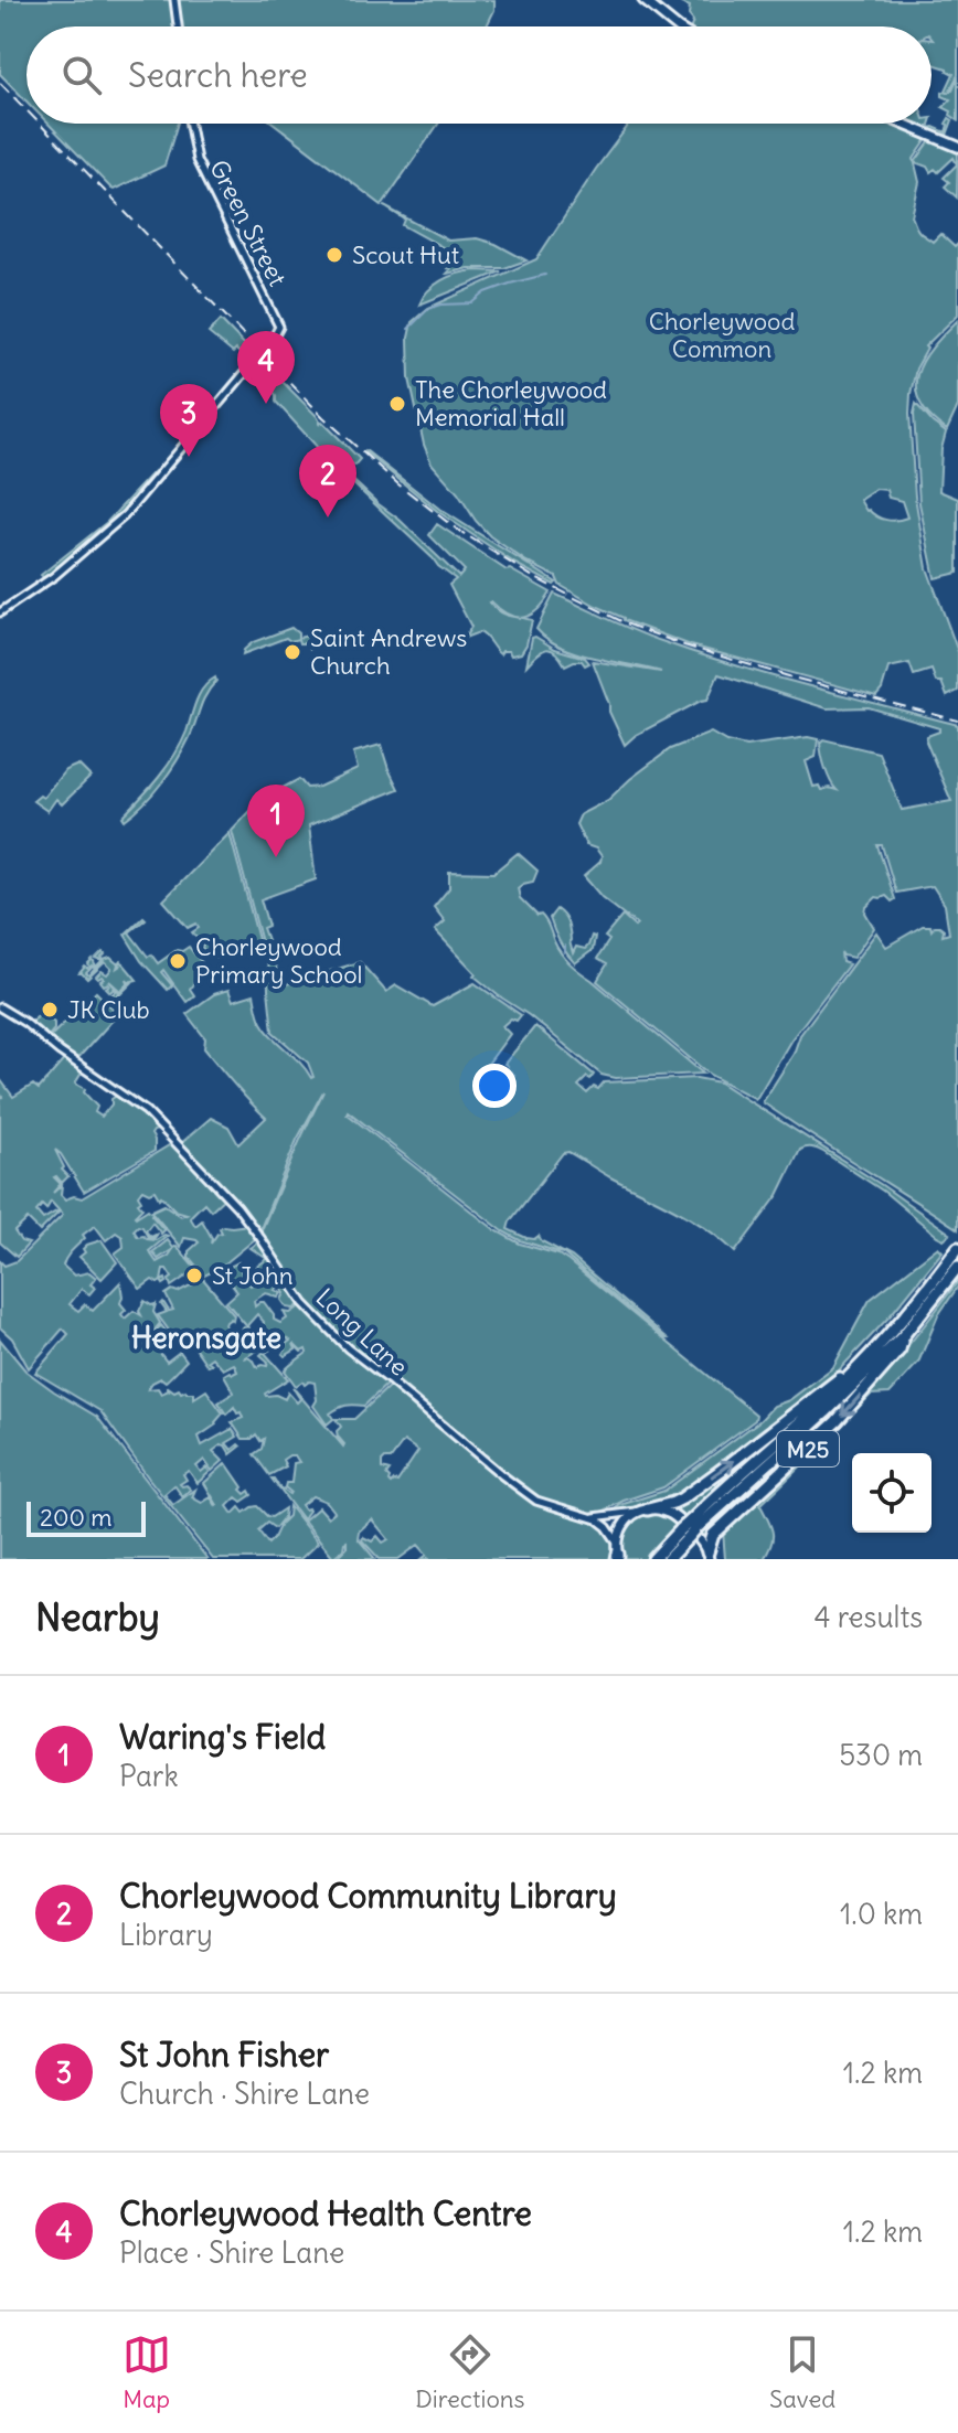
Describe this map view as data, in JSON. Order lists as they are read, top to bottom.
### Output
{
  "streets": {
    "highway": ["M25"],
    "street": ["Green Street", "Long Lane"]
  },
  "crossings": [
    ["Long Lane", "M25"]
  ],
  "districts": ["Heronsgate"],
  "parks": ["Chorleywood Common"],
  "places": [
    "Scout Hut",
    "The Chorleywood Memorial Hall",
    "Saint Andrews Church",
    "Chorleywood Primary School",
    "JK Club",
    "St John"
  ],
  "scale_bar": "200 m",
  "page": {
    "search": "Search here",
    "pins": [
      "4",
      "3",
      "2",
      "1"
    ],
    "scale": "200 m",
    "heading": ["Nearby", "4 results"],
    "list": [
      {
        "mark": "1",
        "name": "Waring's Field",
        "note": "Park",
        "value": "530 m"
      },
      {
        "mark": "2",
        "name": "Chorleywood Community Library",
        "note": "Library",
        "value": "1.0 km"
      },
      {
        "mark": "3",
        "name": "St John Fisher",
        "note": "Church · Shire Lane",
        "value": "1.2 km"
      },
      {
        "mark": "4",
        "name": "Chorleywood Health Centre",
        "note": "Place · Shire Lane",
        "value": "1.2 km"
      }
    ],
    "nav": ["Map", "Directions", "Saved"]
  }
}
